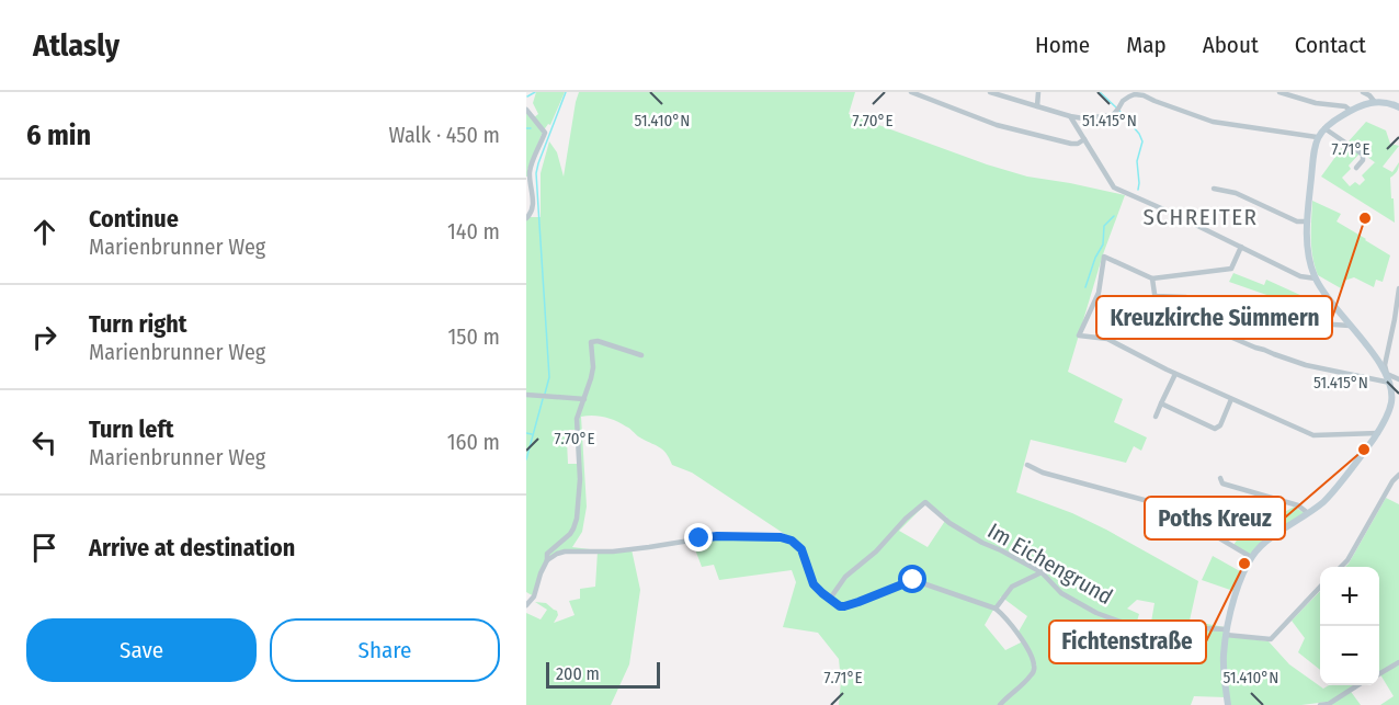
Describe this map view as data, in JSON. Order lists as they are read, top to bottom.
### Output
{
  "streets": {
    "street": ["Im Eichengrund"]
  },
  "districts": ["SCHREITER"],
  "places": ["Kreuzkirche Sümmern", "Poths Kreuz", "Fichtenstraße"],
  "scale_bar": "200 m",
  "page": {
    "header": "Atlasly",
    "nav": [
      "Home",
      "Map",
      "About",
      "Contact"
    ],
    "heading": ["6 min", "Walk · 450 m"],
    "list": [
      ["Continue", "Marienbrunner Weg", "140 m"],
      ["Turn right", "Marienbrunner Weg", "150 m"],
      ["Turn left", "Marienbrunner Weg", "160 m"],
      "Arrive at destination"
    ],
    "map_buttons": ["+", "−"],
    "buttons": ["Save", "Share"],
    "scale": "200 m"
  },
  "coordinates": [
    "51.410°N",
    "7.70°E",
    "51.415°N",
    "7.71°E"
  ]
}
